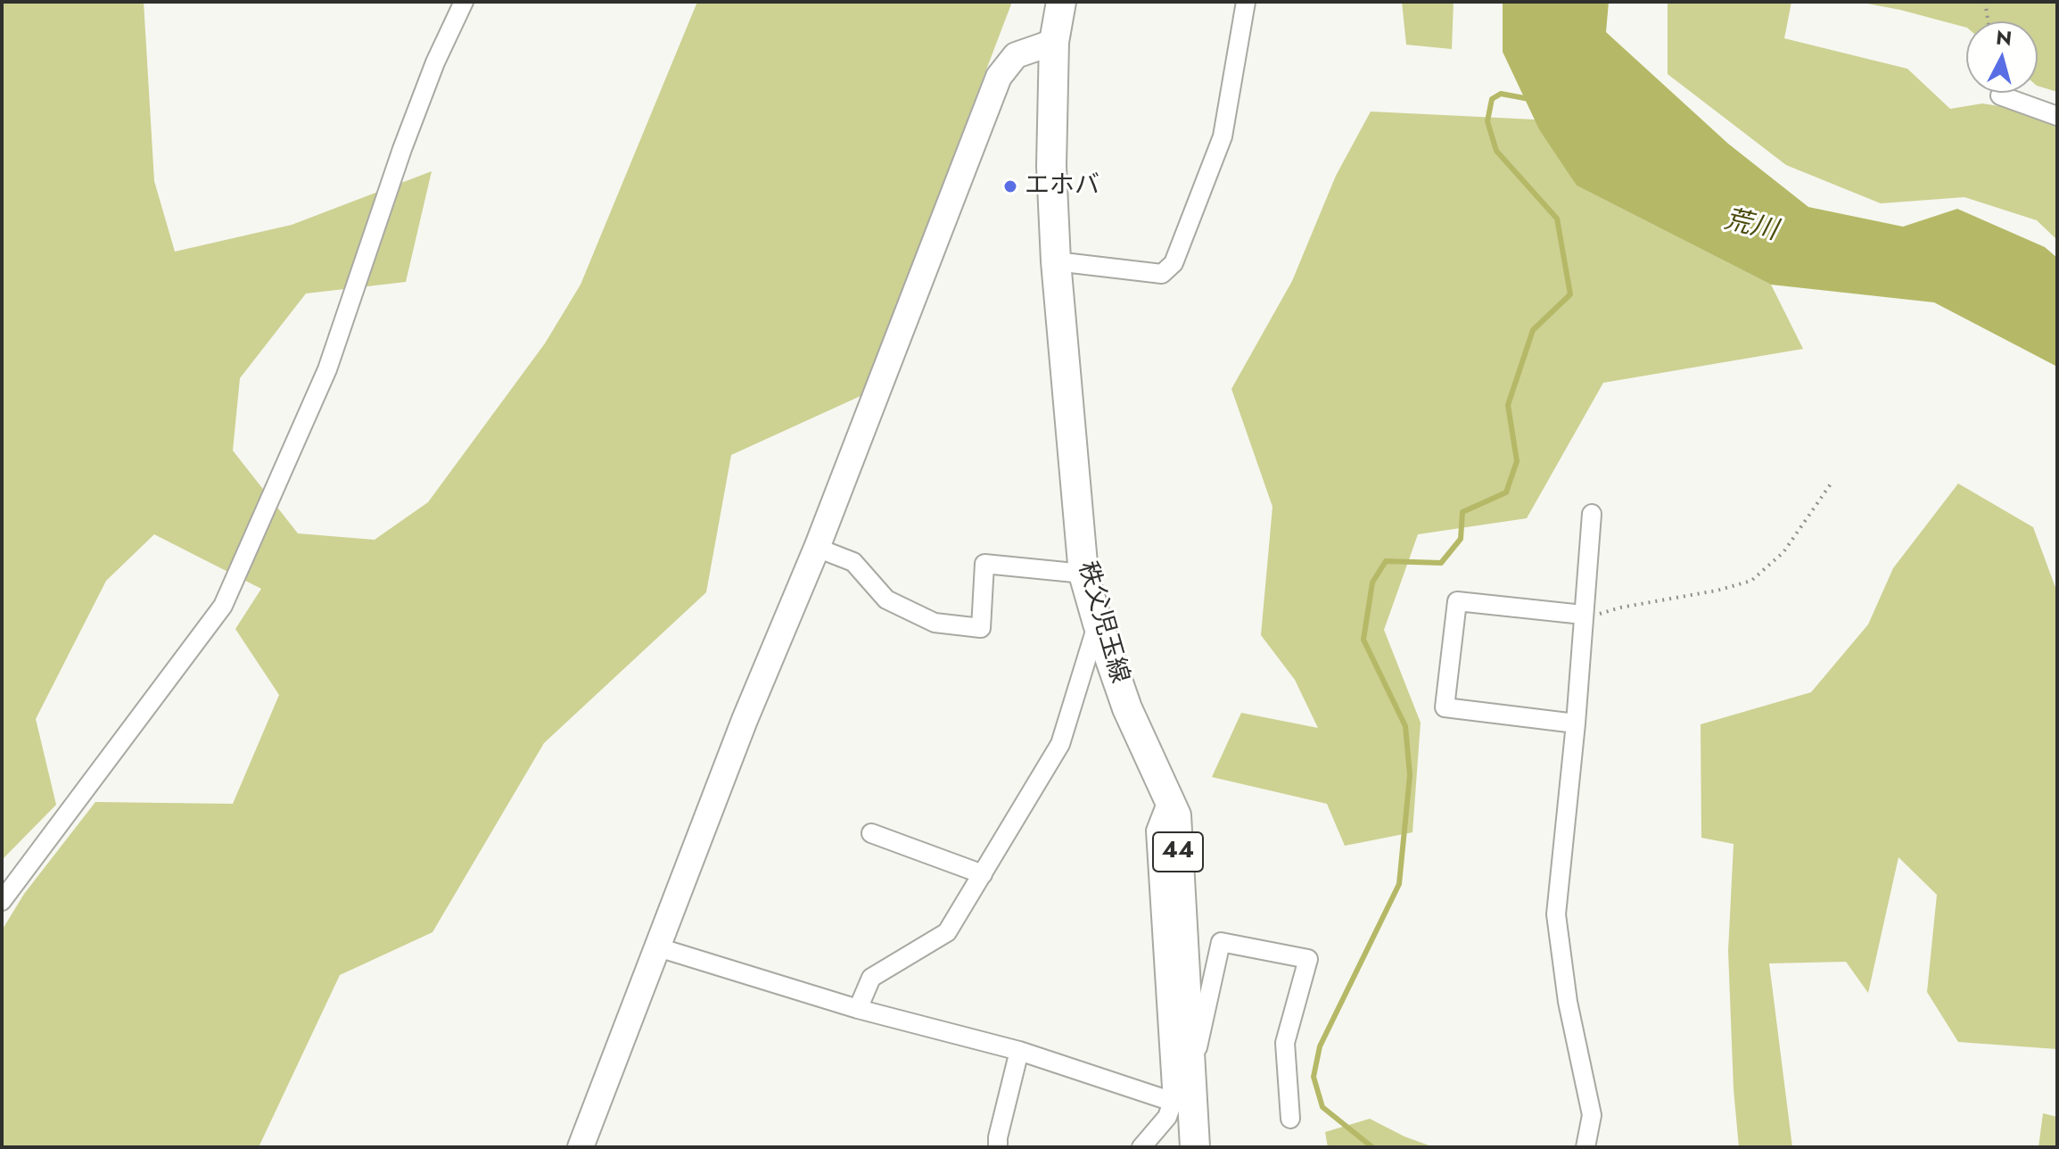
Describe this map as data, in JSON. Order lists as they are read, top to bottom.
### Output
{
  "streets": {
    "main road": ["秩父児玉線", "44"]
  },
  "water": ["荒川"],
  "places": ["エホバ"],
  "north": "top"
}
